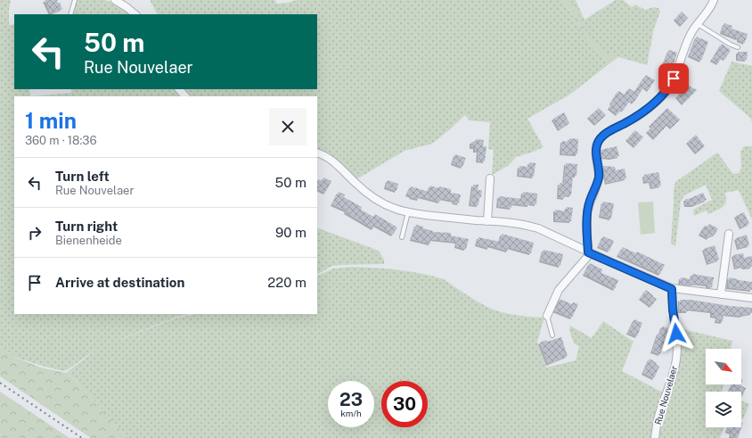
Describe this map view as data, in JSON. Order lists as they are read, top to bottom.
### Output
{
  "streets": {
    "street": ["Rue Nouvelaer"]
  },
  "north": "bottom right",
  "page": {
    "turn": ["50 m", "Rue Nouvelaer"],
    "heading": ["1 min", "360 m · 18:36"],
    "list": [
      {
        "name": "Turn left",
        "note": "Rue Nouvelaer",
        "value": "50 m"
      },
      {
        "name": "Turn right",
        "note": "Bienenheide",
        "value": "90 m"
      },
      {
        "name": "Arrive at destination",
        "value": "220 m"
      }
    ],
    "speed": "23 km/h",
    "limit": "30"
  }
}
